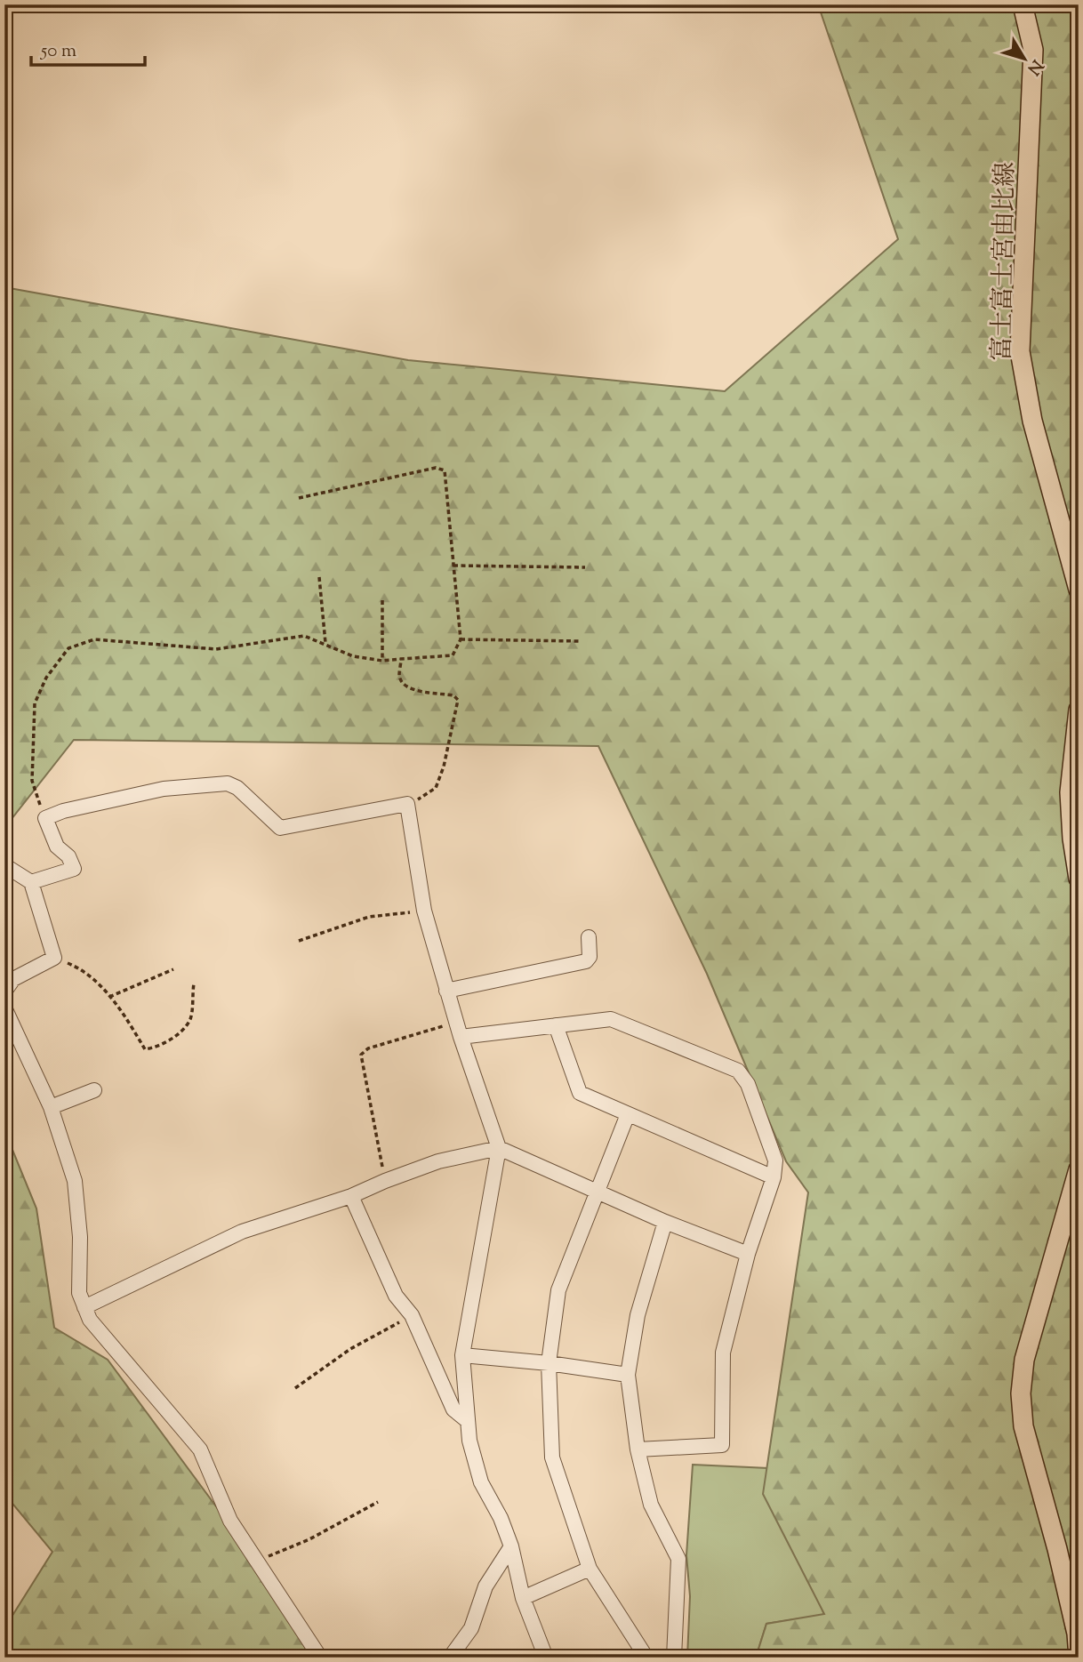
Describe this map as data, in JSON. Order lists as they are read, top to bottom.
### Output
{
  "streets": {
    "main road": ["富士富士宮由比線"]
  },
  "scale_bar": "50 m",
  "north": "bottom right"
}
